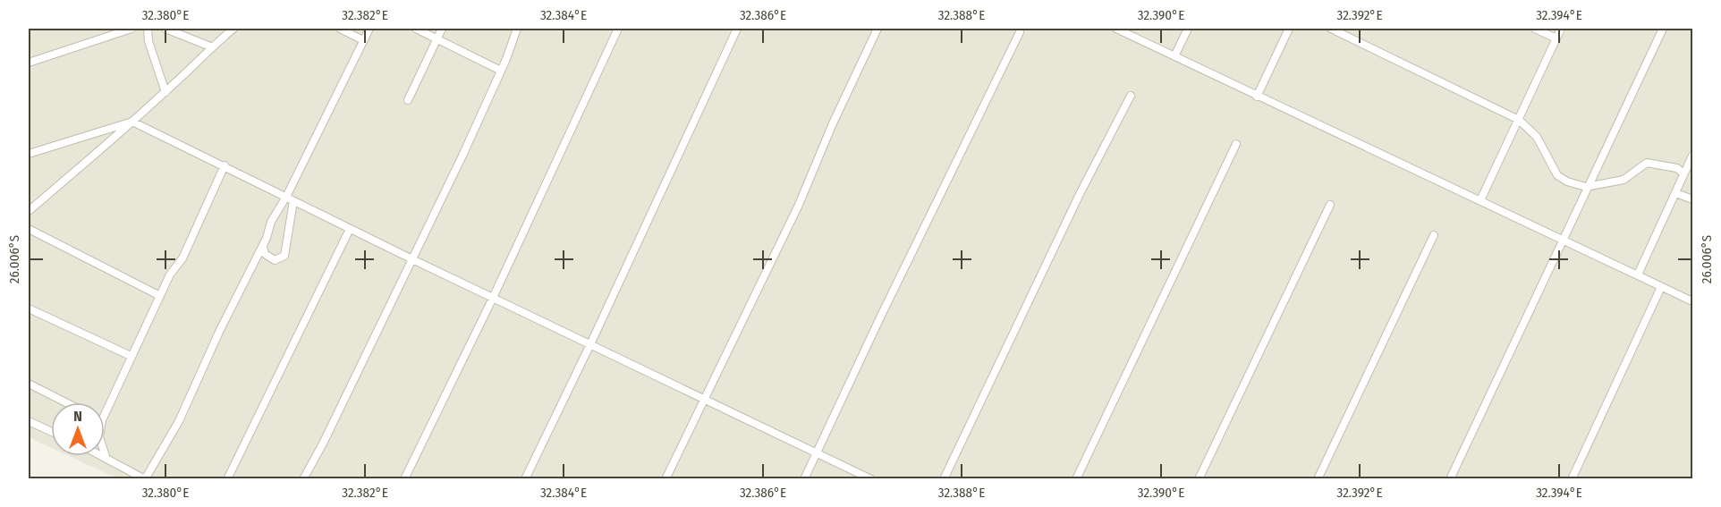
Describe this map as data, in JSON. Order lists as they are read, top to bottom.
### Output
{
  "north": "top",
  "coordinates": [
    "32.380°E",
    "32.382°E",
    "32.384°E",
    "32.386°E",
    "32.388°E",
    "32.390°E",
    "32.392°E",
    "32.394°E",
    "26.006°S"
  ]
}
